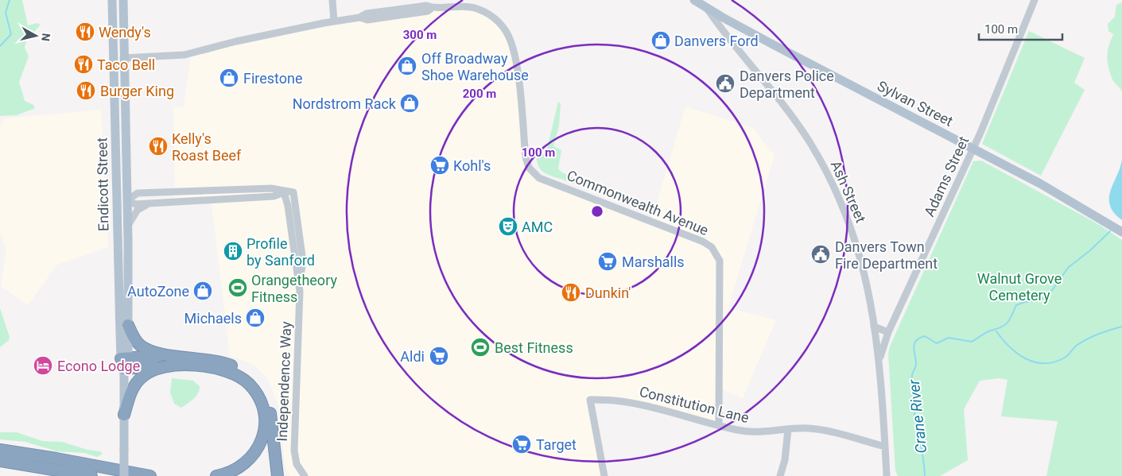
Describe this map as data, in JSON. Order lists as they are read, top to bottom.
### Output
{
  "streets": {
    "main road": ["Sylvan Street", "Endicott Street"],
    "street": [
      "Adams Street",
      "Ash Street",
      "Commonwealth Avenue",
      "Independence Way",
      "Constitution Lane"
    ]
  },
  "crossings": [
    ["Sylvan Street", "Adams Street"],
    ["Sylvan Street", "Ash Street"],
    ["Adams Street", "Ash Street"],
    ["Endicott Street", "Commonwealth Avenue"],
    ["Endicott Street", "Independence Way"],
    ["Ash Street", "Constitution Lane"],
    ["Commonwealth Avenue", "Constitution Lane"]
  ],
  "water": ["Crane River"],
  "parks": ["Walnut Grove Cemetery"],
  "places": {
    "restaurant": [
      "Wendy's",
      "Taco Bell",
      "Burger King",
      "Kelly's Roast Beef",
      "Dunkin'"
    ],
    "shop": [
      "Danvers Ford",
      "Off Broadway Shoe Warehouse",
      "Firestone",
      "Nordstrom Rack",
      "AutoZone",
      "Michaels"
    ],
    "public building": ["Danvers Police Department", "Danvers Town Fire Department"],
    "supermarket": [
      "Kohl's",
      "Marshalls",
      "Aldi",
      "Target"
    ],
    "theatre": ["AMC"],
    "building": ["Profile by Sanford"],
    "sports": ["Orangetheory Fitness", "Best Fitness"],
    "hotel": ["Econo Lodge"]
  },
  "scale_bar": "100 m",
  "north": "right",
  "rings": ["300 m", "200 m", "100 m"]
}
